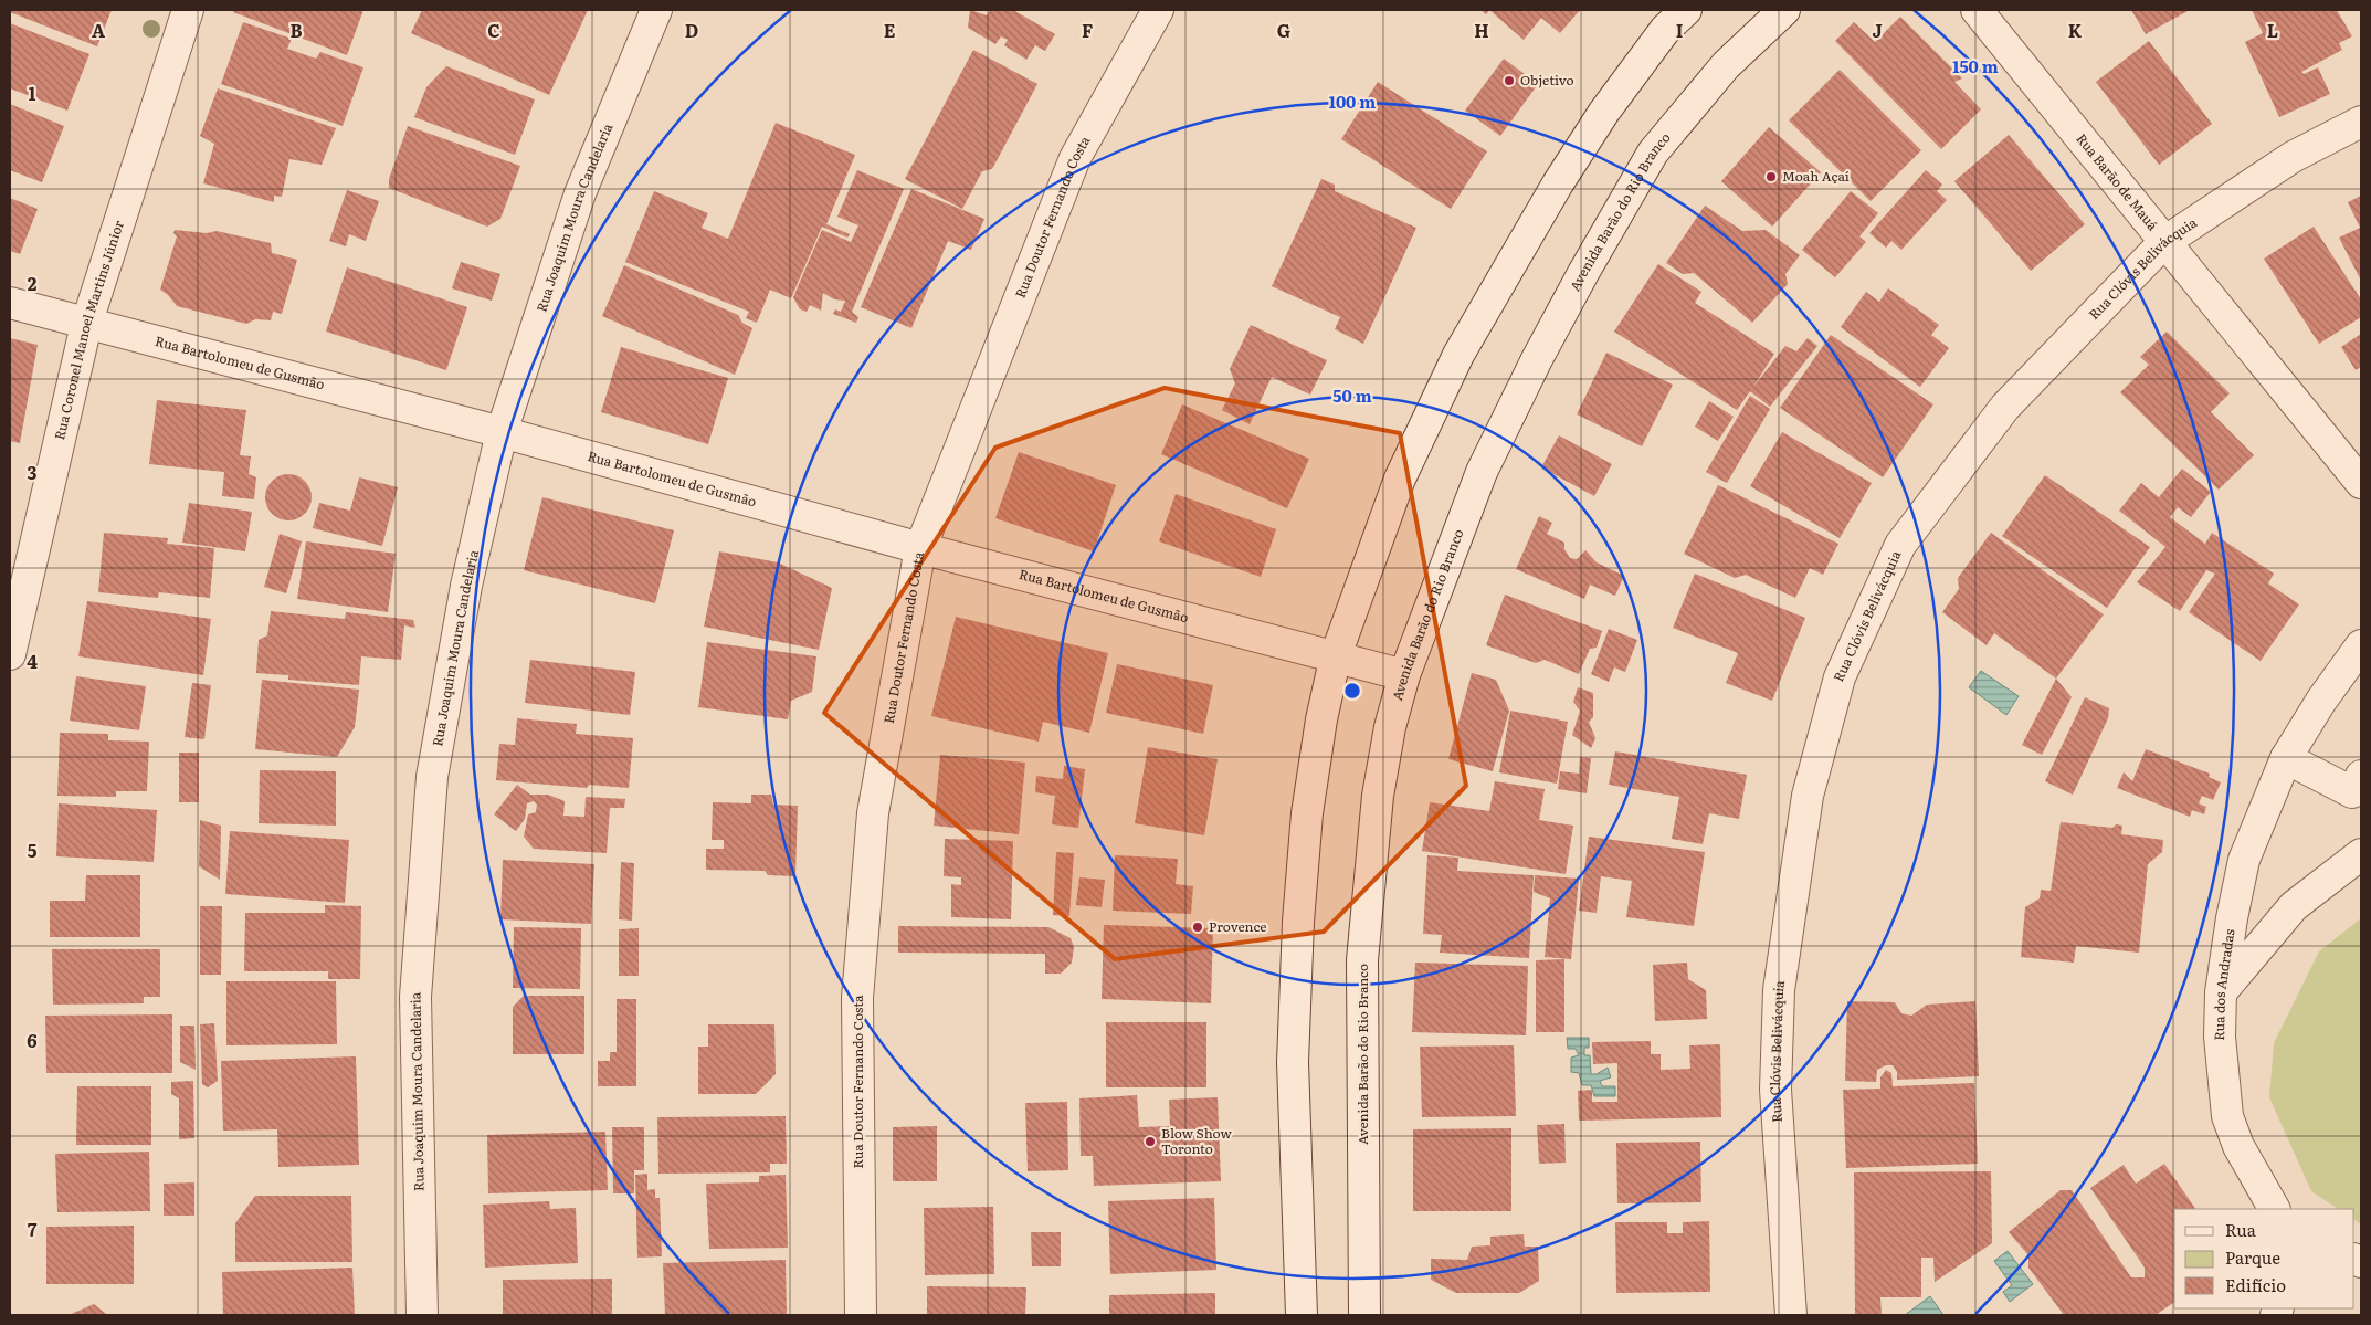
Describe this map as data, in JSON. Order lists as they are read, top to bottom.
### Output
{
  "streets": {
    "street": [
      "Rua Barão de Mauá",
      "Avenida Barão do Rio Branco",
      "Rua Joaquim Moura Candelaria",
      "Rua Doutor Fernando Costa",
      "Rua Clóvis Belivácquia",
      "Rua Coronel Manoel Martins Júnior",
      "Rua Bartolomeu de Gusmão",
      "Rua dos Andradas"
    ]
  },
  "crossings": [
    ["Rua Barão de Mauá", "Rua Clóvis Belivácquia"],
    ["Avenida Barão do Rio Branco", "Rua Bartolomeu de Gusmão"],
    ["Rua Joaquim Moura Candelaria", "Rua Bartolomeu de Gusmão"],
    ["Rua Doutor Fernando Costa", "Rua Bartolomeu de Gusmão"],
    ["Rua Coronel Manoel Martins Júnior", "Rua Bartolomeu de Gusmão"]
  ],
  "places": [
    "Objetivo",
    "Moah Açaí",
    "Provence",
    "Blow Show Toronto"
  ],
  "legend": ["Rua", "Parque", "Edifício"],
  "grid": {
    "columns": [
      "A",
      "B",
      "C",
      "D",
      "E",
      "F",
      "G",
      "H",
      "I",
      "J",
      "K",
      "L"
    ],
    "rows": [
      "1",
      "2",
      "3",
      "4",
      "5",
      "6",
      "7"
    ]
  },
  "rings": ["150 m", "100 m", "50 m"]
}
